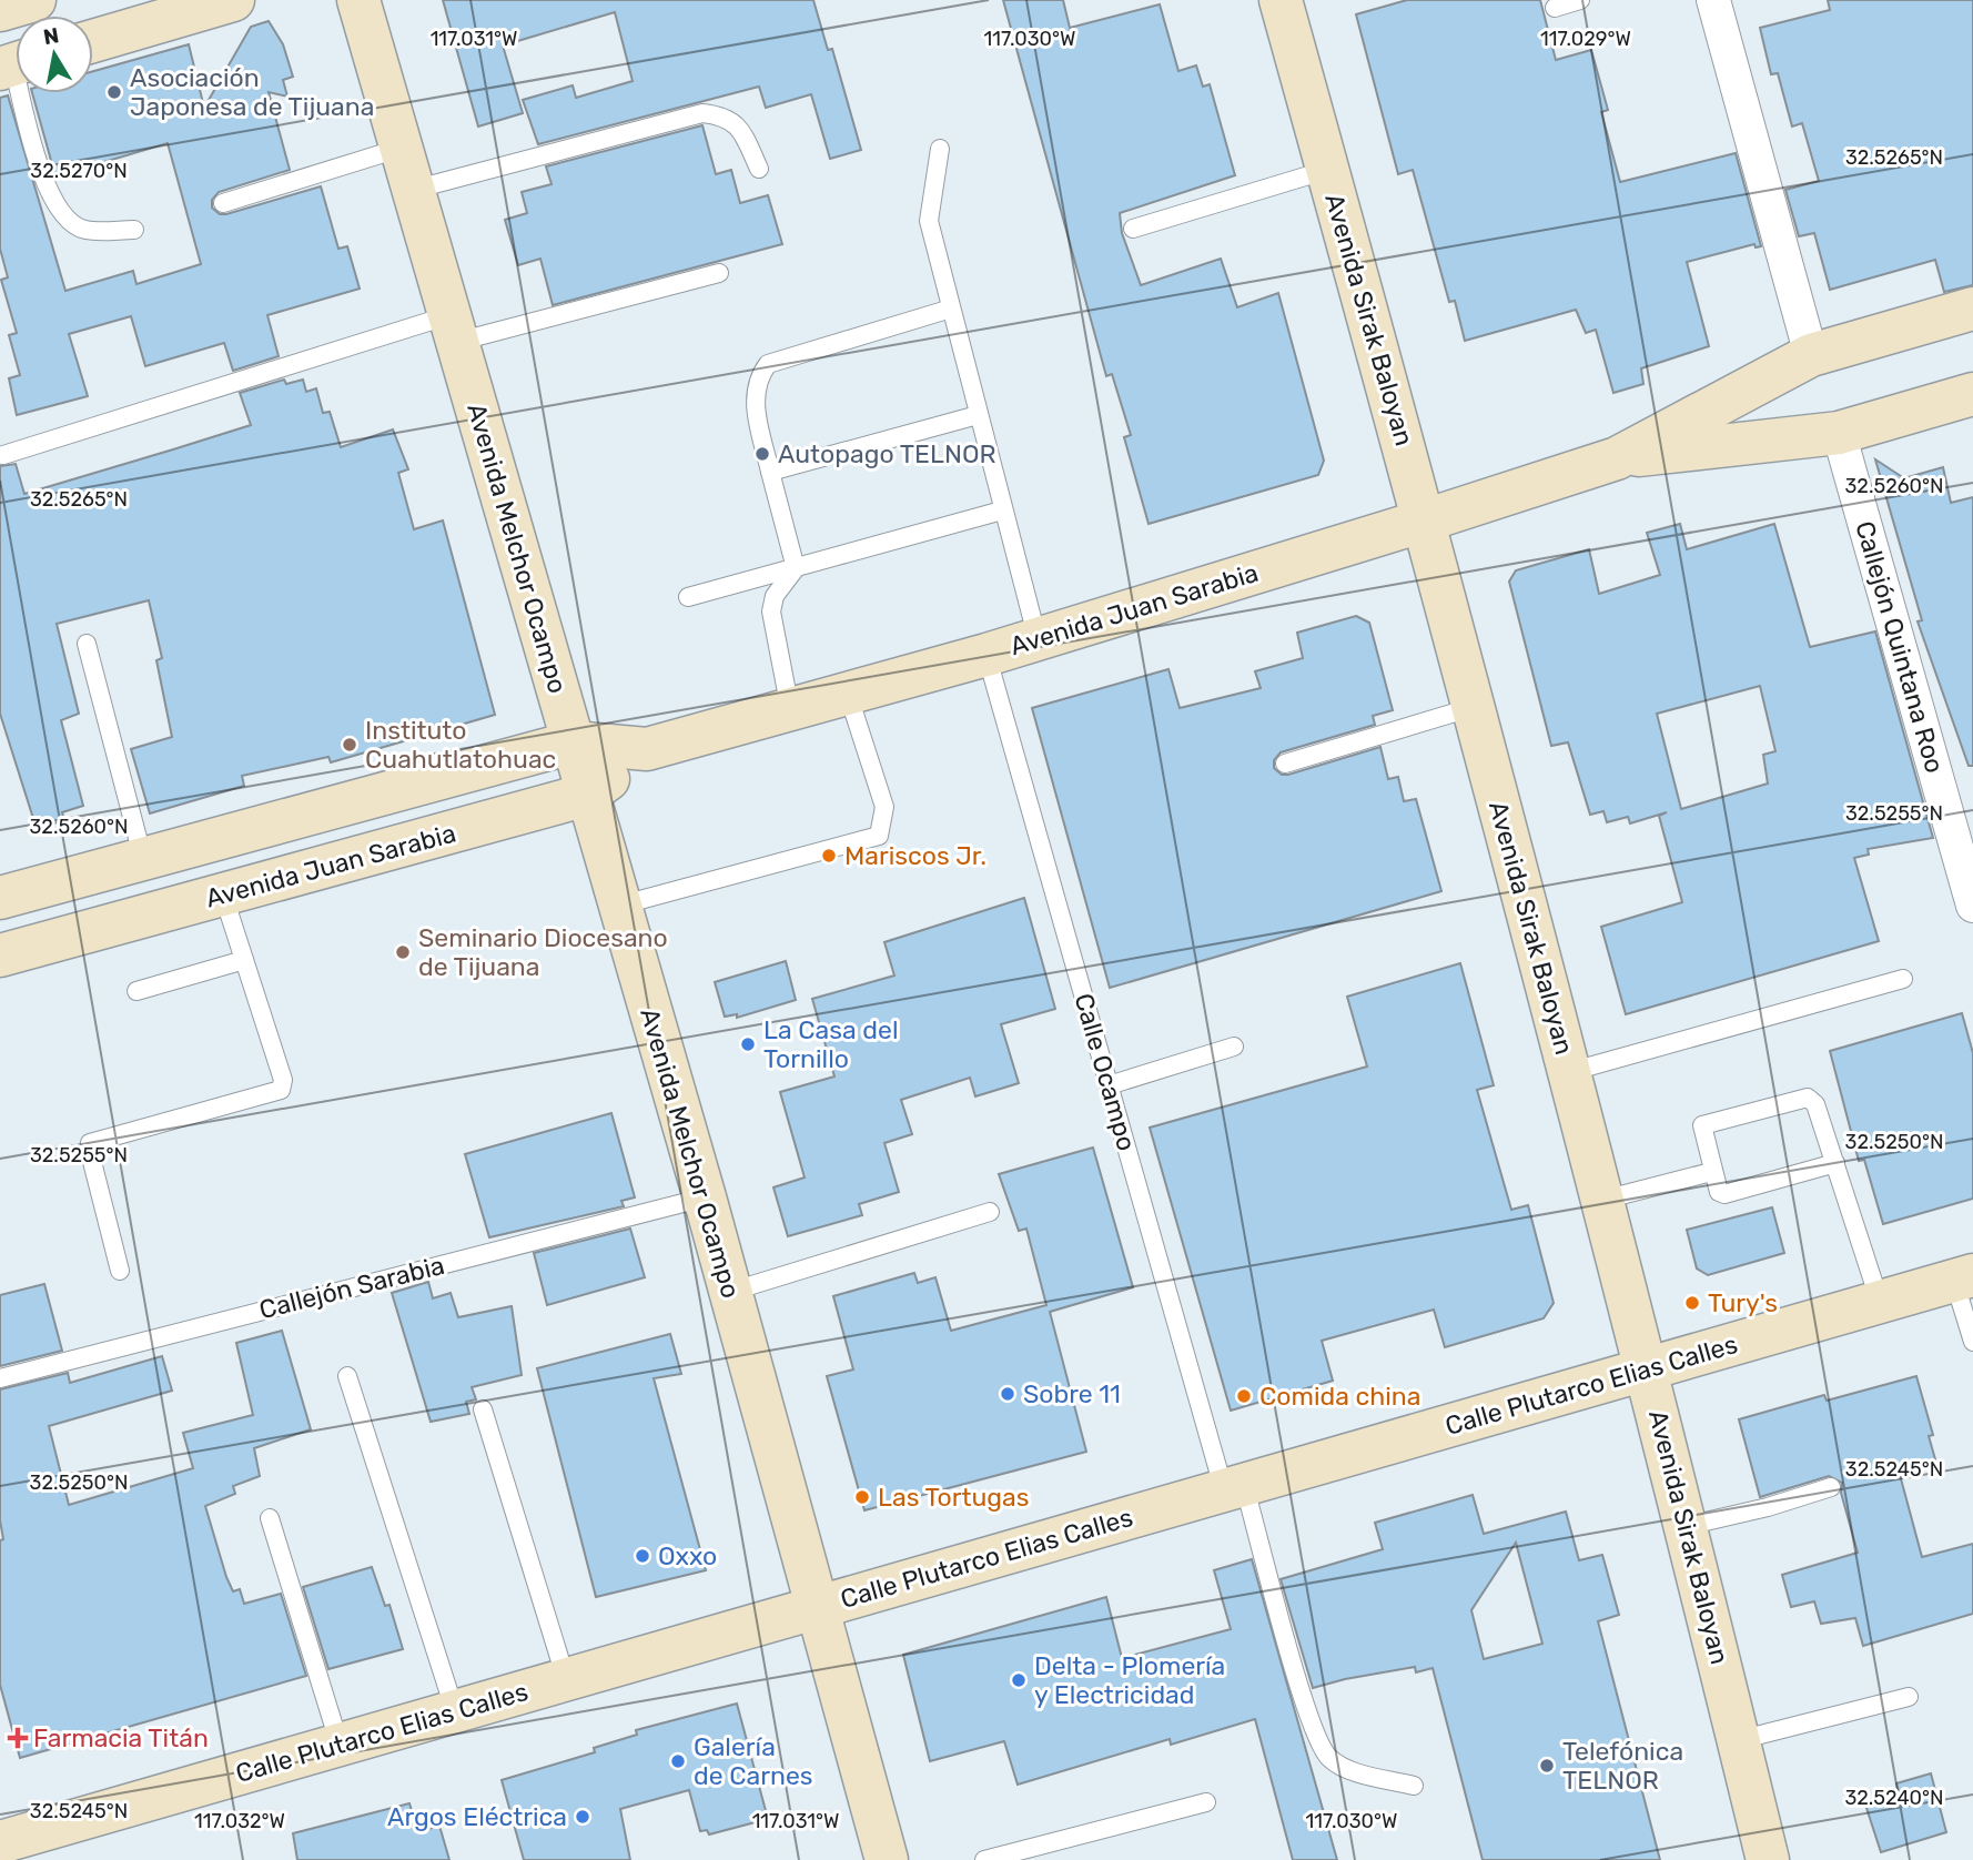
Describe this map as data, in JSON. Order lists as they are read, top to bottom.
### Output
{
  "streets": {
    "street": [
      "Avenida Sirak Baloyan",
      "Avenida Melchor Ocampo",
      "Avenida Juan Sarabia",
      "Callejón Quintana Roo",
      "Calle Plutarco Elias Calles"
    ],
    "lane": ["Calle Ocampo", "Callejón Sarabia"]
  },
  "crossings": [
    ["Avenida Sirak Baloyan", "Avenida Juan Sarabia"],
    ["Avenida Sirak Baloyan", "Calle Plutarco Elias Calles"],
    ["Avenida Melchor Ocampo", "Avenida Juan Sarabia"],
    ["Avenida Melchor Ocampo", "Callejón Sarabia"],
    ["Avenida Melchor Ocampo", "Calle Plutarco Elias Calles"],
    ["Avenida Juan Sarabia", "Callejón Quintana Roo"],
    ["Avenida Juan Sarabia", "Calle Ocampo"],
    ["Calle Ocampo", "Calle Plutarco Elias Calles"]
  ],
  "places": {
    "other": [
      "Asociación Japonesa de Tijuana",
      "Autopago TELNOR",
      "Instituto Cuahutlatohuac",
      "Mariscos Jr.",
      "Seminario Diocesano de Tijuana",
      "La Casa del Tornillo",
      "Tury's",
      "Sobre 11",
      "Comida china",
      "Las Tortugas",
      "Oxxo",
      "Delta - Plomería y Electricidad",
      "Galería de Carnes",
      "Telefónica TELNOR",
      "Argos Eléctrica"
    ],
    "health": ["Farmacia Titán"]
  },
  "north": "top",
  "coordinates": [
    "117.031°W",
    "117.030°W",
    "117.029°W",
    "32.5265°N",
    "32.5270°N",
    "32.5260°N",
    "32.5255°N",
    "32.5250°N",
    "32.5245°N",
    "32.5240°N",
    "117.032°W"
  ]
}
